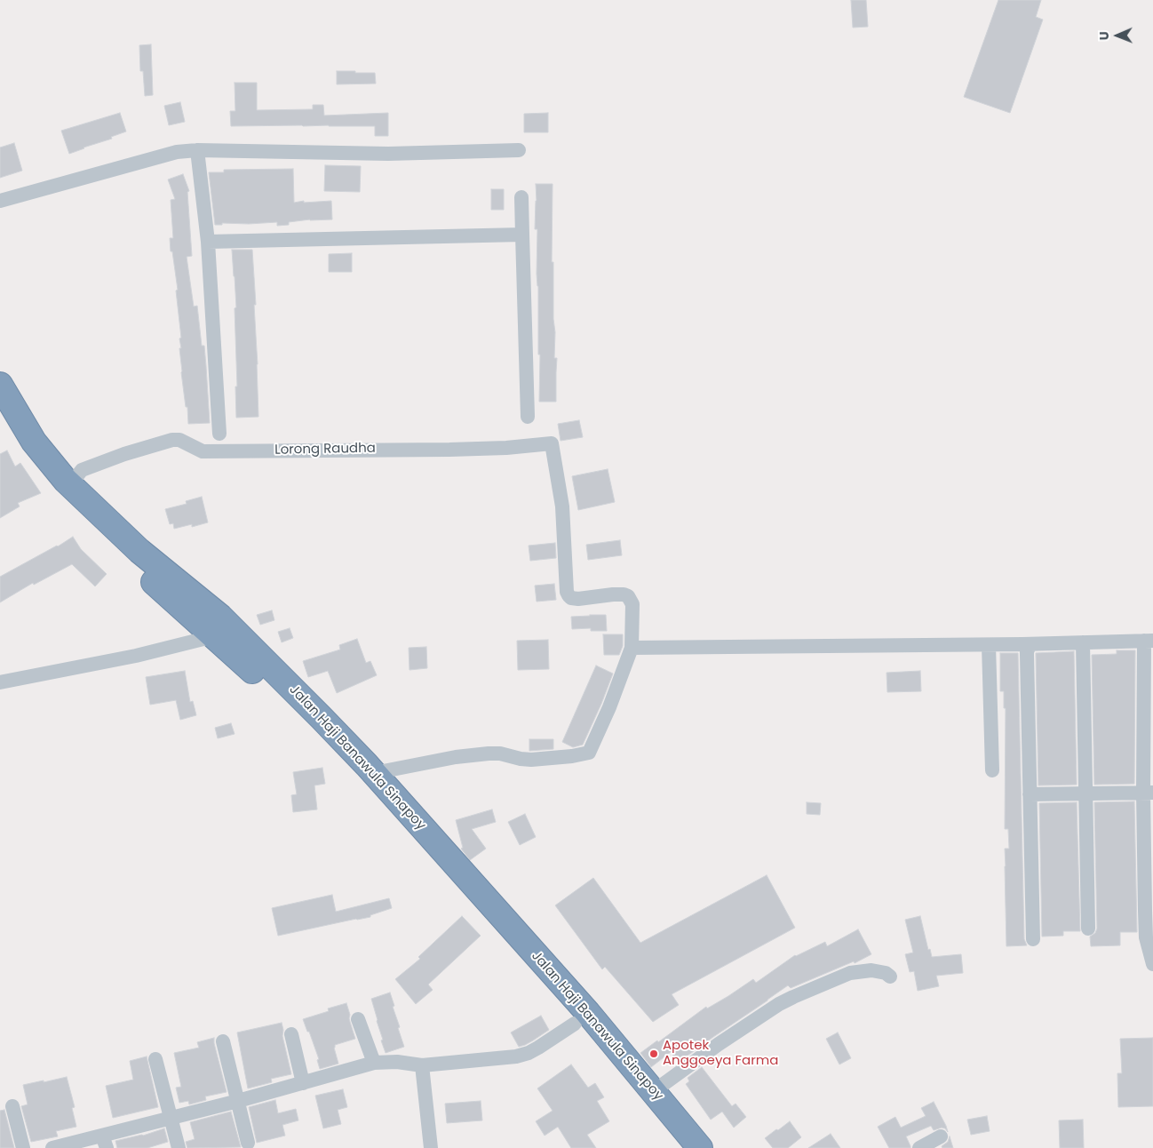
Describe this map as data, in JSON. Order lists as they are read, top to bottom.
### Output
{
  "streets": {
    "highway": ["Jalan Haji Banawula Sinapoy"],
    "street": ["Lorong Raudha"]
  },
  "crossings": [
    ["Lorong Raudha", "Jalan Haji Banawula Sinapoy"]
  ],
  "places": ["Apotek Anggoeya Farma"],
  "north": "left"
}
